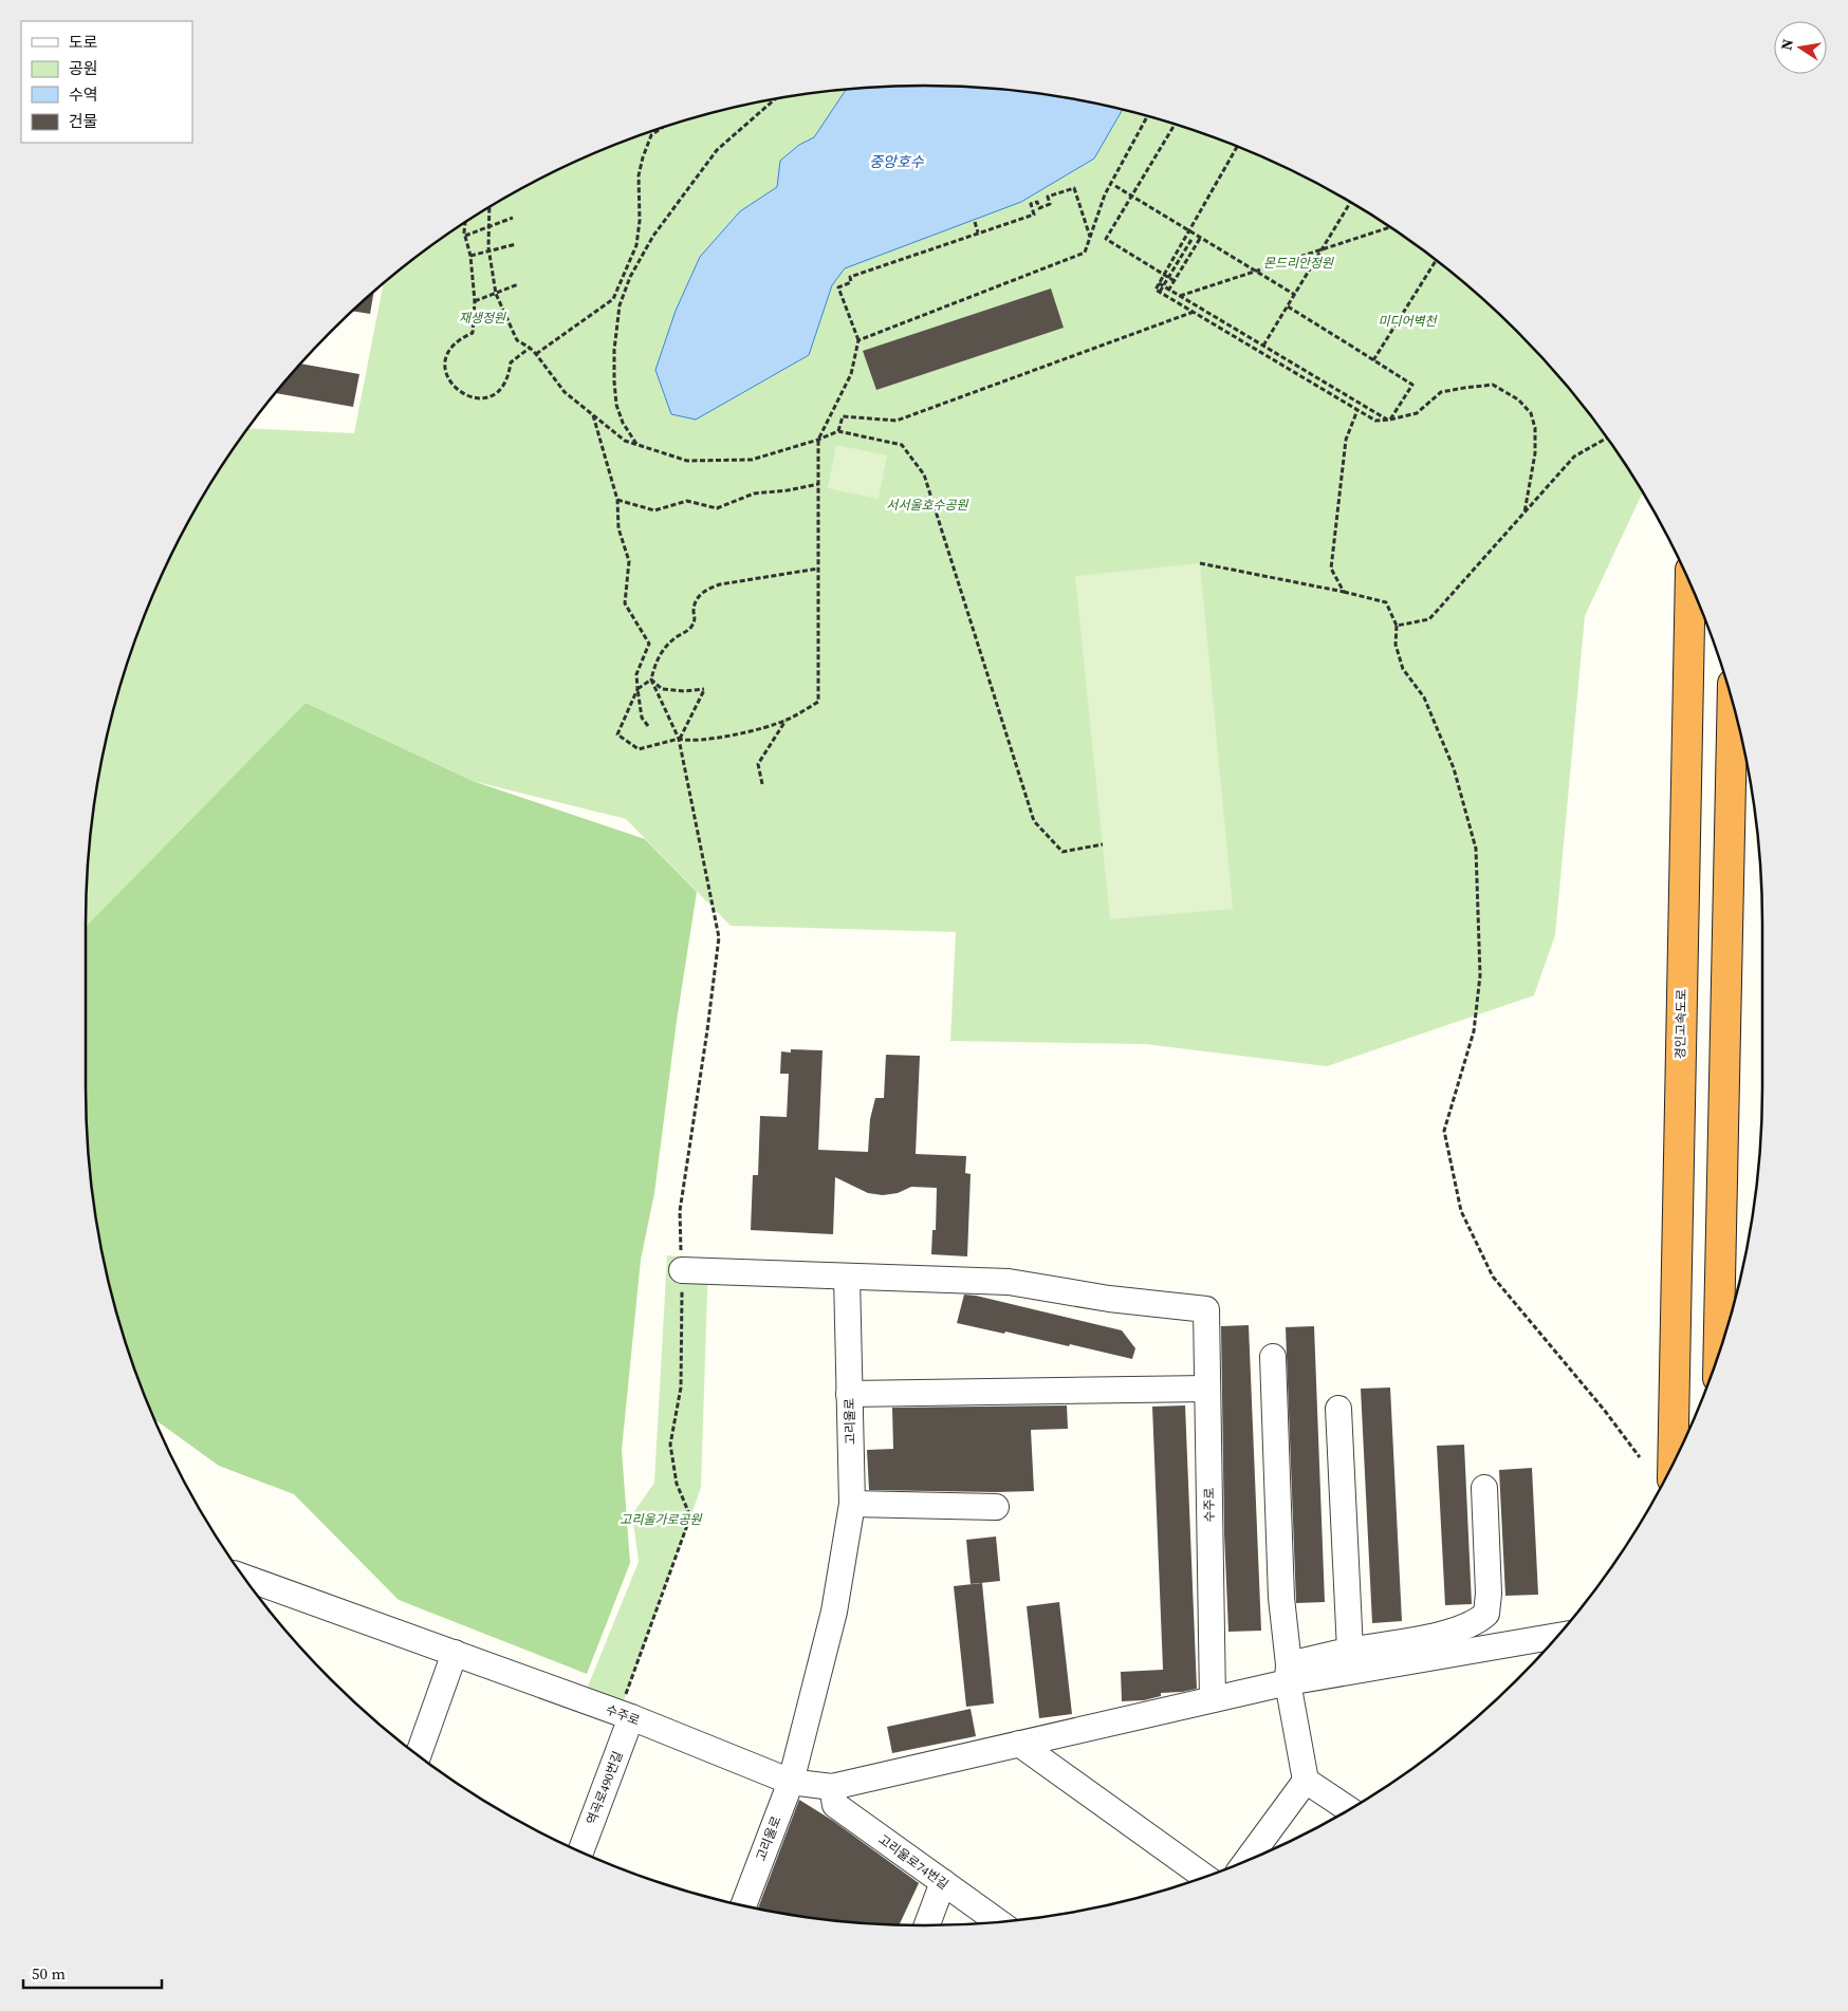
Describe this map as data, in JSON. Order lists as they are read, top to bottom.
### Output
{
  "streets": {
    "highway": ["경인고속도로"],
    "street": [
      "고리울로",
      "수주로",
      "역곡로490번길",
      "고리울로74번길"
    ]
  },
  "crossings": [
    ["고리울로", "수주로"],
    ["수주로", "역곡로490번길"],
    ["수주로", "고리울로74번길"]
  ],
  "water": ["중앙호수"],
  "parks": [
    "몬드리안정원",
    "재생정원",
    "미디어벽천",
    "서서울호수공원",
    "고리울가로공원"
  ],
  "legend": [
    "도로",
    "공원",
    "수역",
    "건물"
  ],
  "scale_bar": "50 m",
  "north": "left"
}
